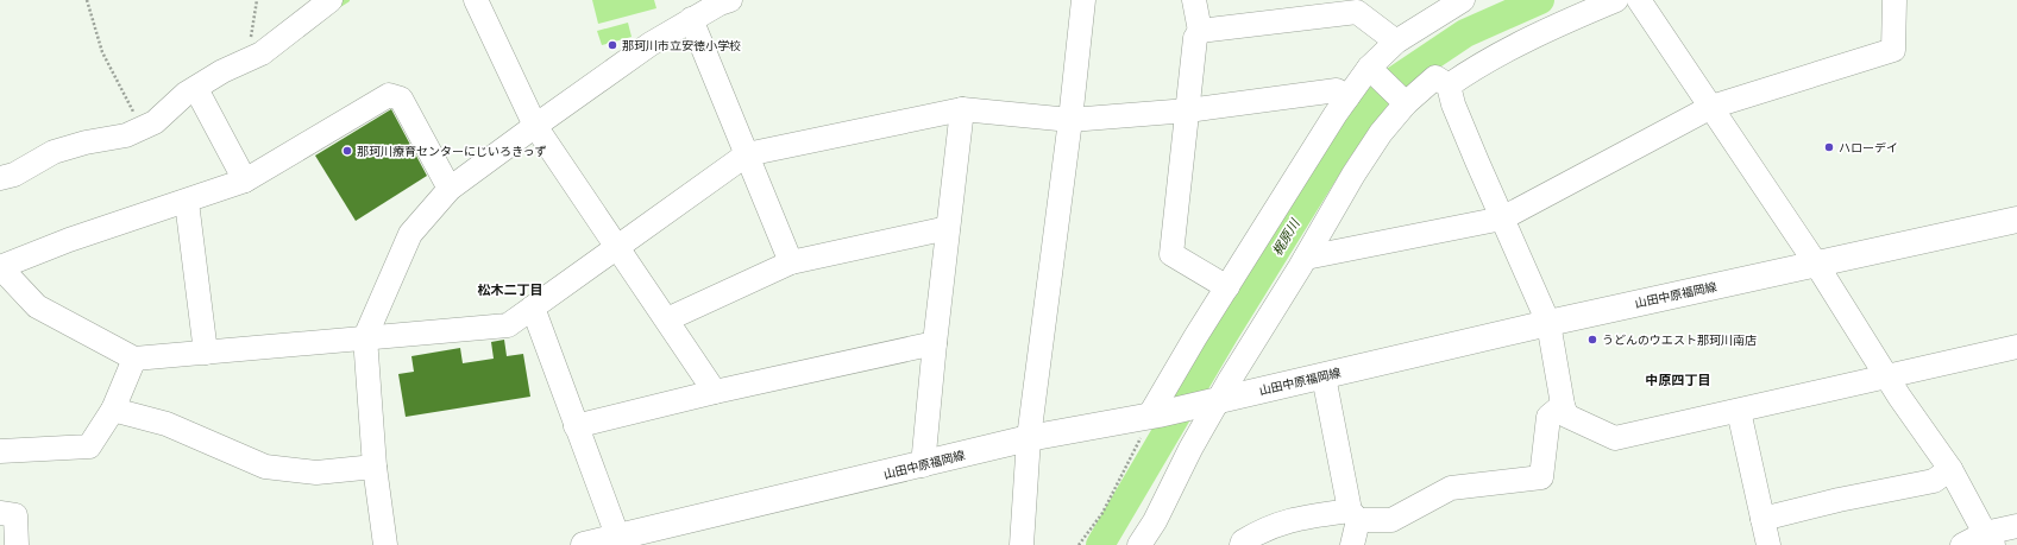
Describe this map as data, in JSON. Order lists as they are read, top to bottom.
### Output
{
  "streets": {
    "main road": ["山田中原福岡線"]
  },
  "districts": ["松木二丁目", "中原四丁目"],
  "water": ["梶原川"],
  "places": [
    "那珂川市立安徳小学校",
    "ハローデイ",
    "那珂川療育センターにじいろきっず",
    "うどんのウエスト那珂川南店"
  ]
}
